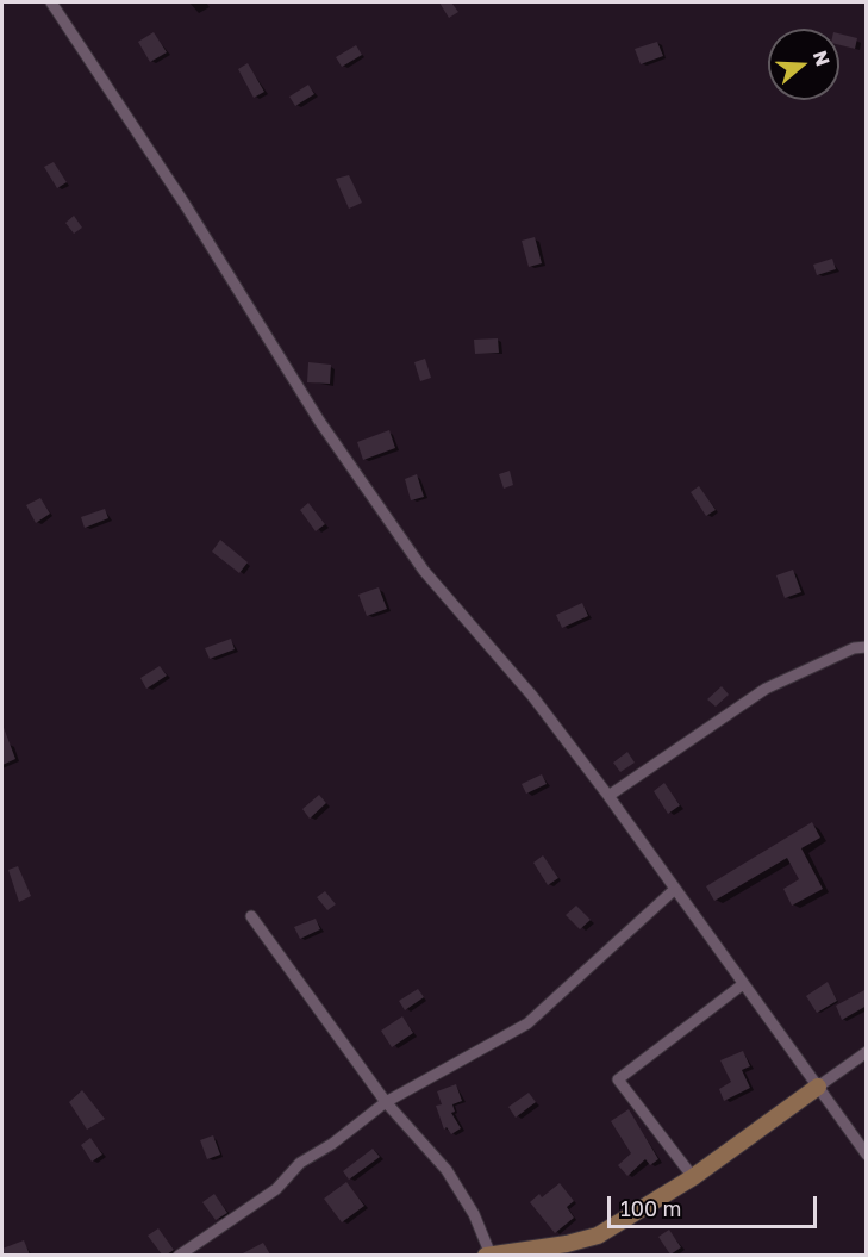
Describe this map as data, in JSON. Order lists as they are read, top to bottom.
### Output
{
  "scale_bar": "100 m",
  "north": "right"
}
